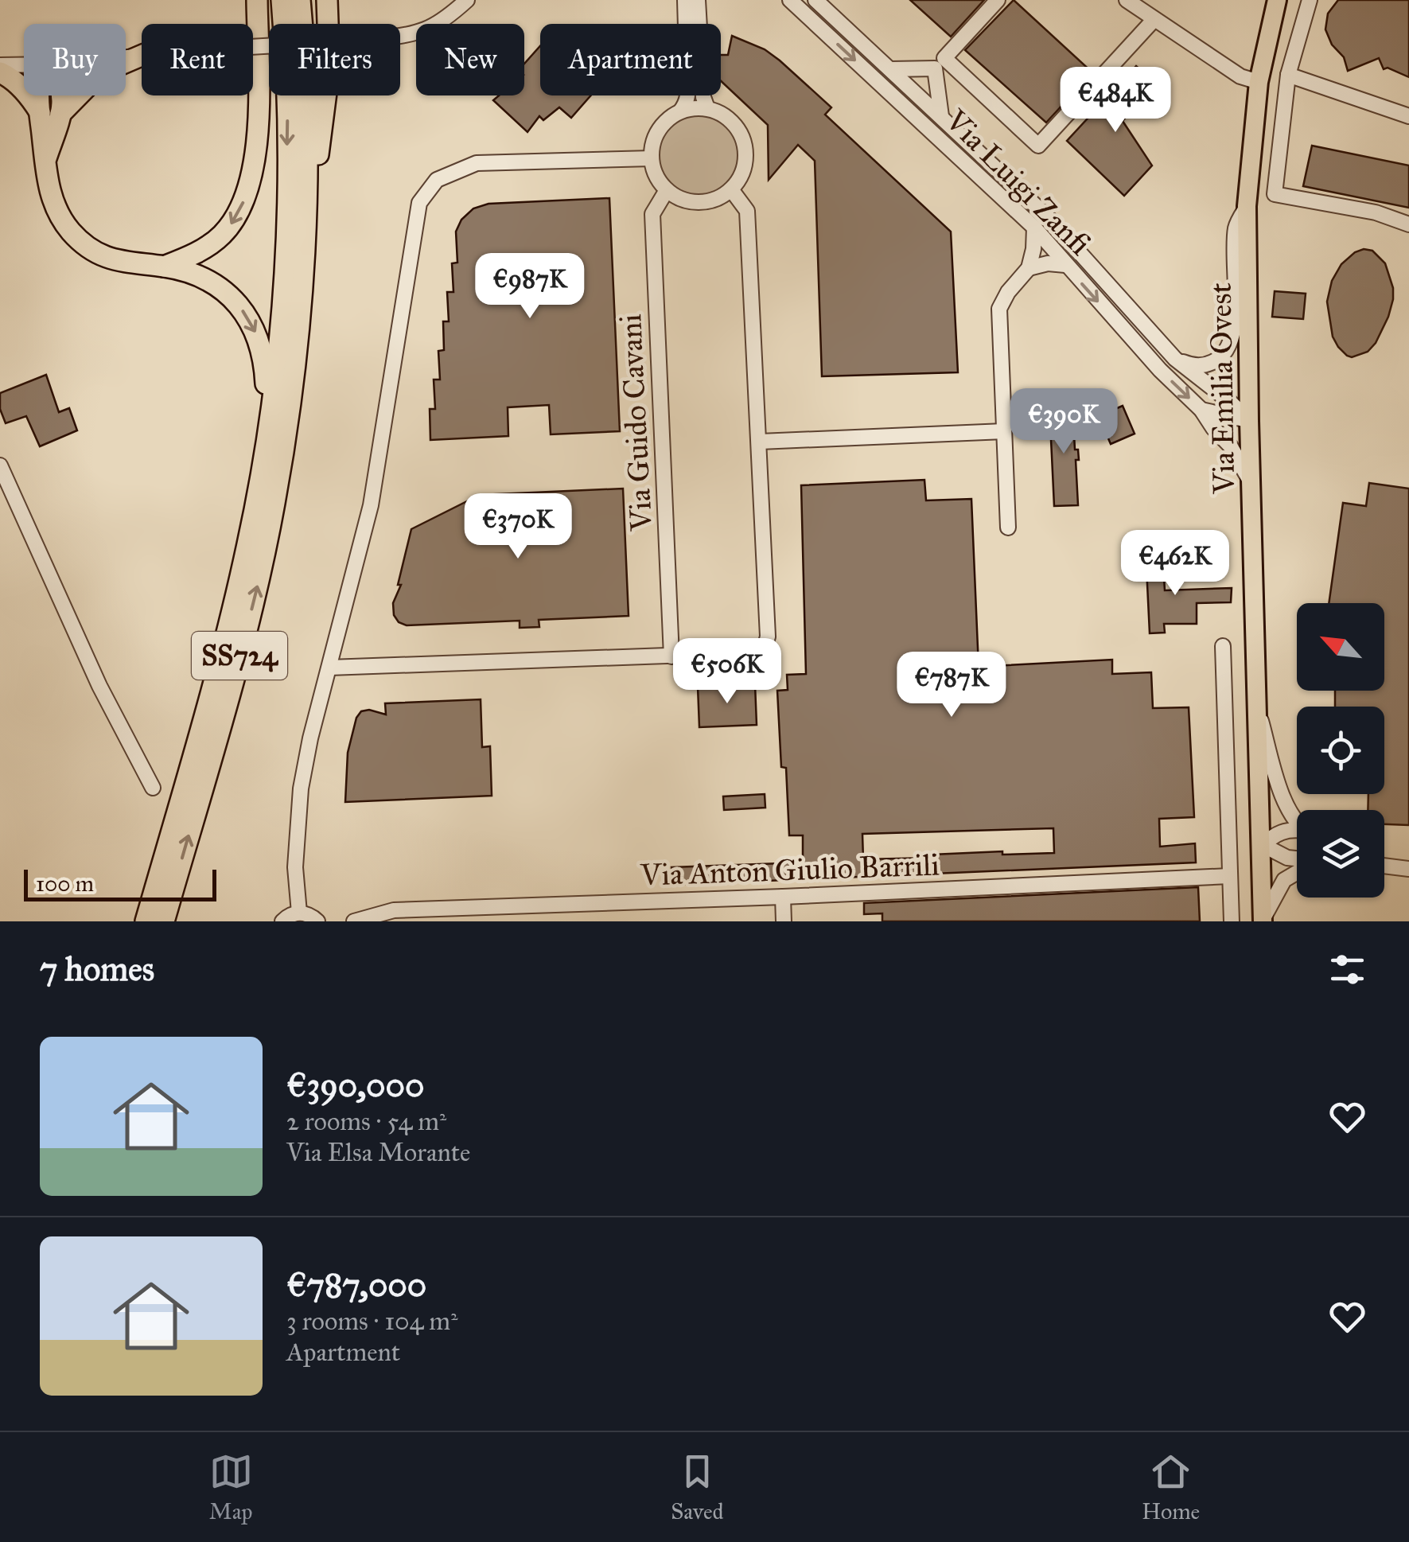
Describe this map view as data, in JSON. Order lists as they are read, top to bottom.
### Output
{
  "streets": {
    "highway": ["SS724"],
    "main road": ["Via Emilia Ovest"],
    "street": ["Via Luigi Zanfi", "Via Guido Cavani", "Via Anton Giulio Barrili"]
  },
  "crossings": [
    ["Via Luigi Zanfi", "Via Emilia Ovest"]
  ],
  "scale_bar": "100 m",
  "north": "top left",
  "page": {
    "chip": [
      "Buy",
      "Rent",
      "Filters",
      "New",
      "Apartment"
    ],
    "price": [
      "€484K",
      "€987K",
      "€390K",
      "€370K",
      "€462K",
      "€506K",
      "€787K"
    ],
    "scale": "100 m",
    "heading": "7 homes",
    "list": [
      {
        "name": "€390,000",
        "note": "2 rooms · 54 m² · Via Elsa Morante"
      },
      {
        "name": "€787,000",
        "note": "3 rooms · 104 m² · Apartment"
      }
    ],
    "tabs": ["Map", "Saved", "Home"]
  }
}
